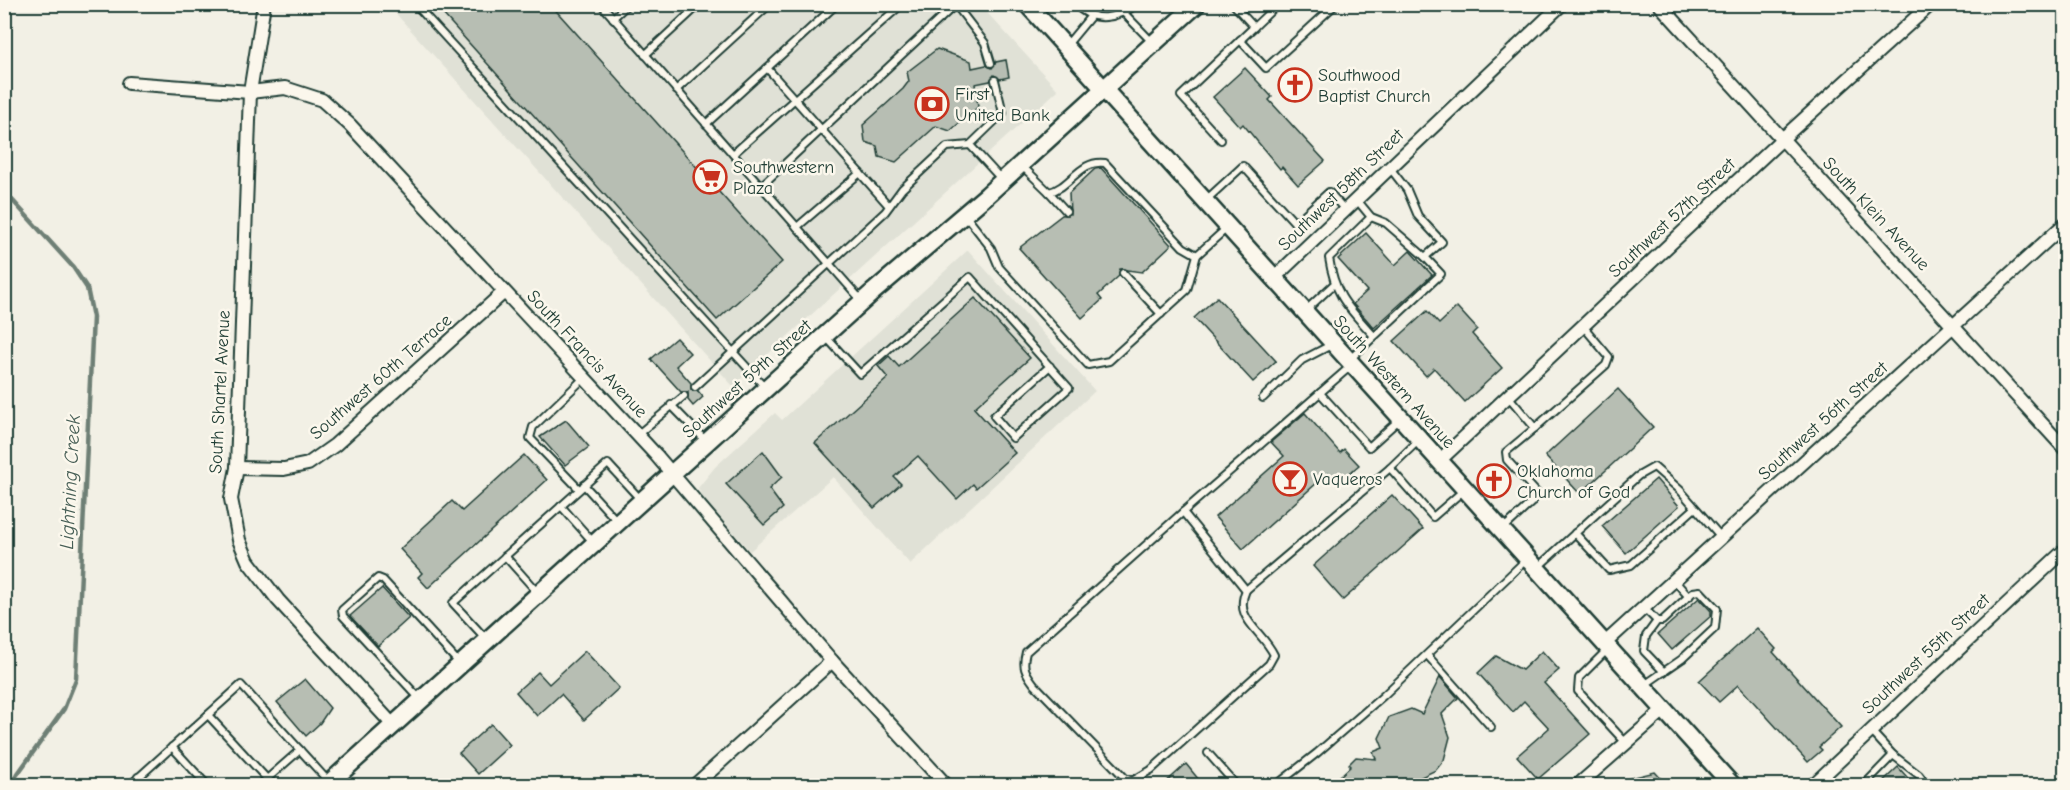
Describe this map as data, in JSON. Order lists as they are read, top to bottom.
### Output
{
  "streets": {
    "main road": ["Southwest 59th Street", "South Western Avenue"],
    "street": [
      "Southwest 58th Street",
      "South Klein Avenue",
      "Southwest 57th Street",
      "South Francis Avenue",
      "Southwest 60th Terrace",
      "South Shartel Avenue",
      "Southwest 56th Street",
      "Southwest 55th Street"
    ]
  },
  "crossings": [
    ["Southwest 58th Street", "South Western Avenue"],
    ["South Klein Avenue", "Southwest 57th Street"],
    ["South Klein Avenue", "Southwest 56th Street"],
    ["Southwest 57th Street", "South Western Avenue"],
    ["South Francis Avenue", "Southwest 60th Terrace"],
    ["South Francis Avenue", "Southwest 59th Street"],
    ["South Francis Avenue", "South Shartel Avenue"],
    ["Southwest 60th Terrace", "South Shartel Avenue"],
    ["Southwest 59th Street", "South Western Avenue"],
    ["Southwest 59th Street", "South Shartel Avenue"],
    ["South Western Avenue", "Southwest 56th Street"]
  ],
  "water": ["Lightning Creek"],
  "places": {
    "church": ["Southwood Baptist Church", "Oklahoma Church of God"],
    "bank": ["First United Bank"],
    "supermarket": ["Southwestern Plaza"],
    "bar": ["Vaqueros"]
  }
}
